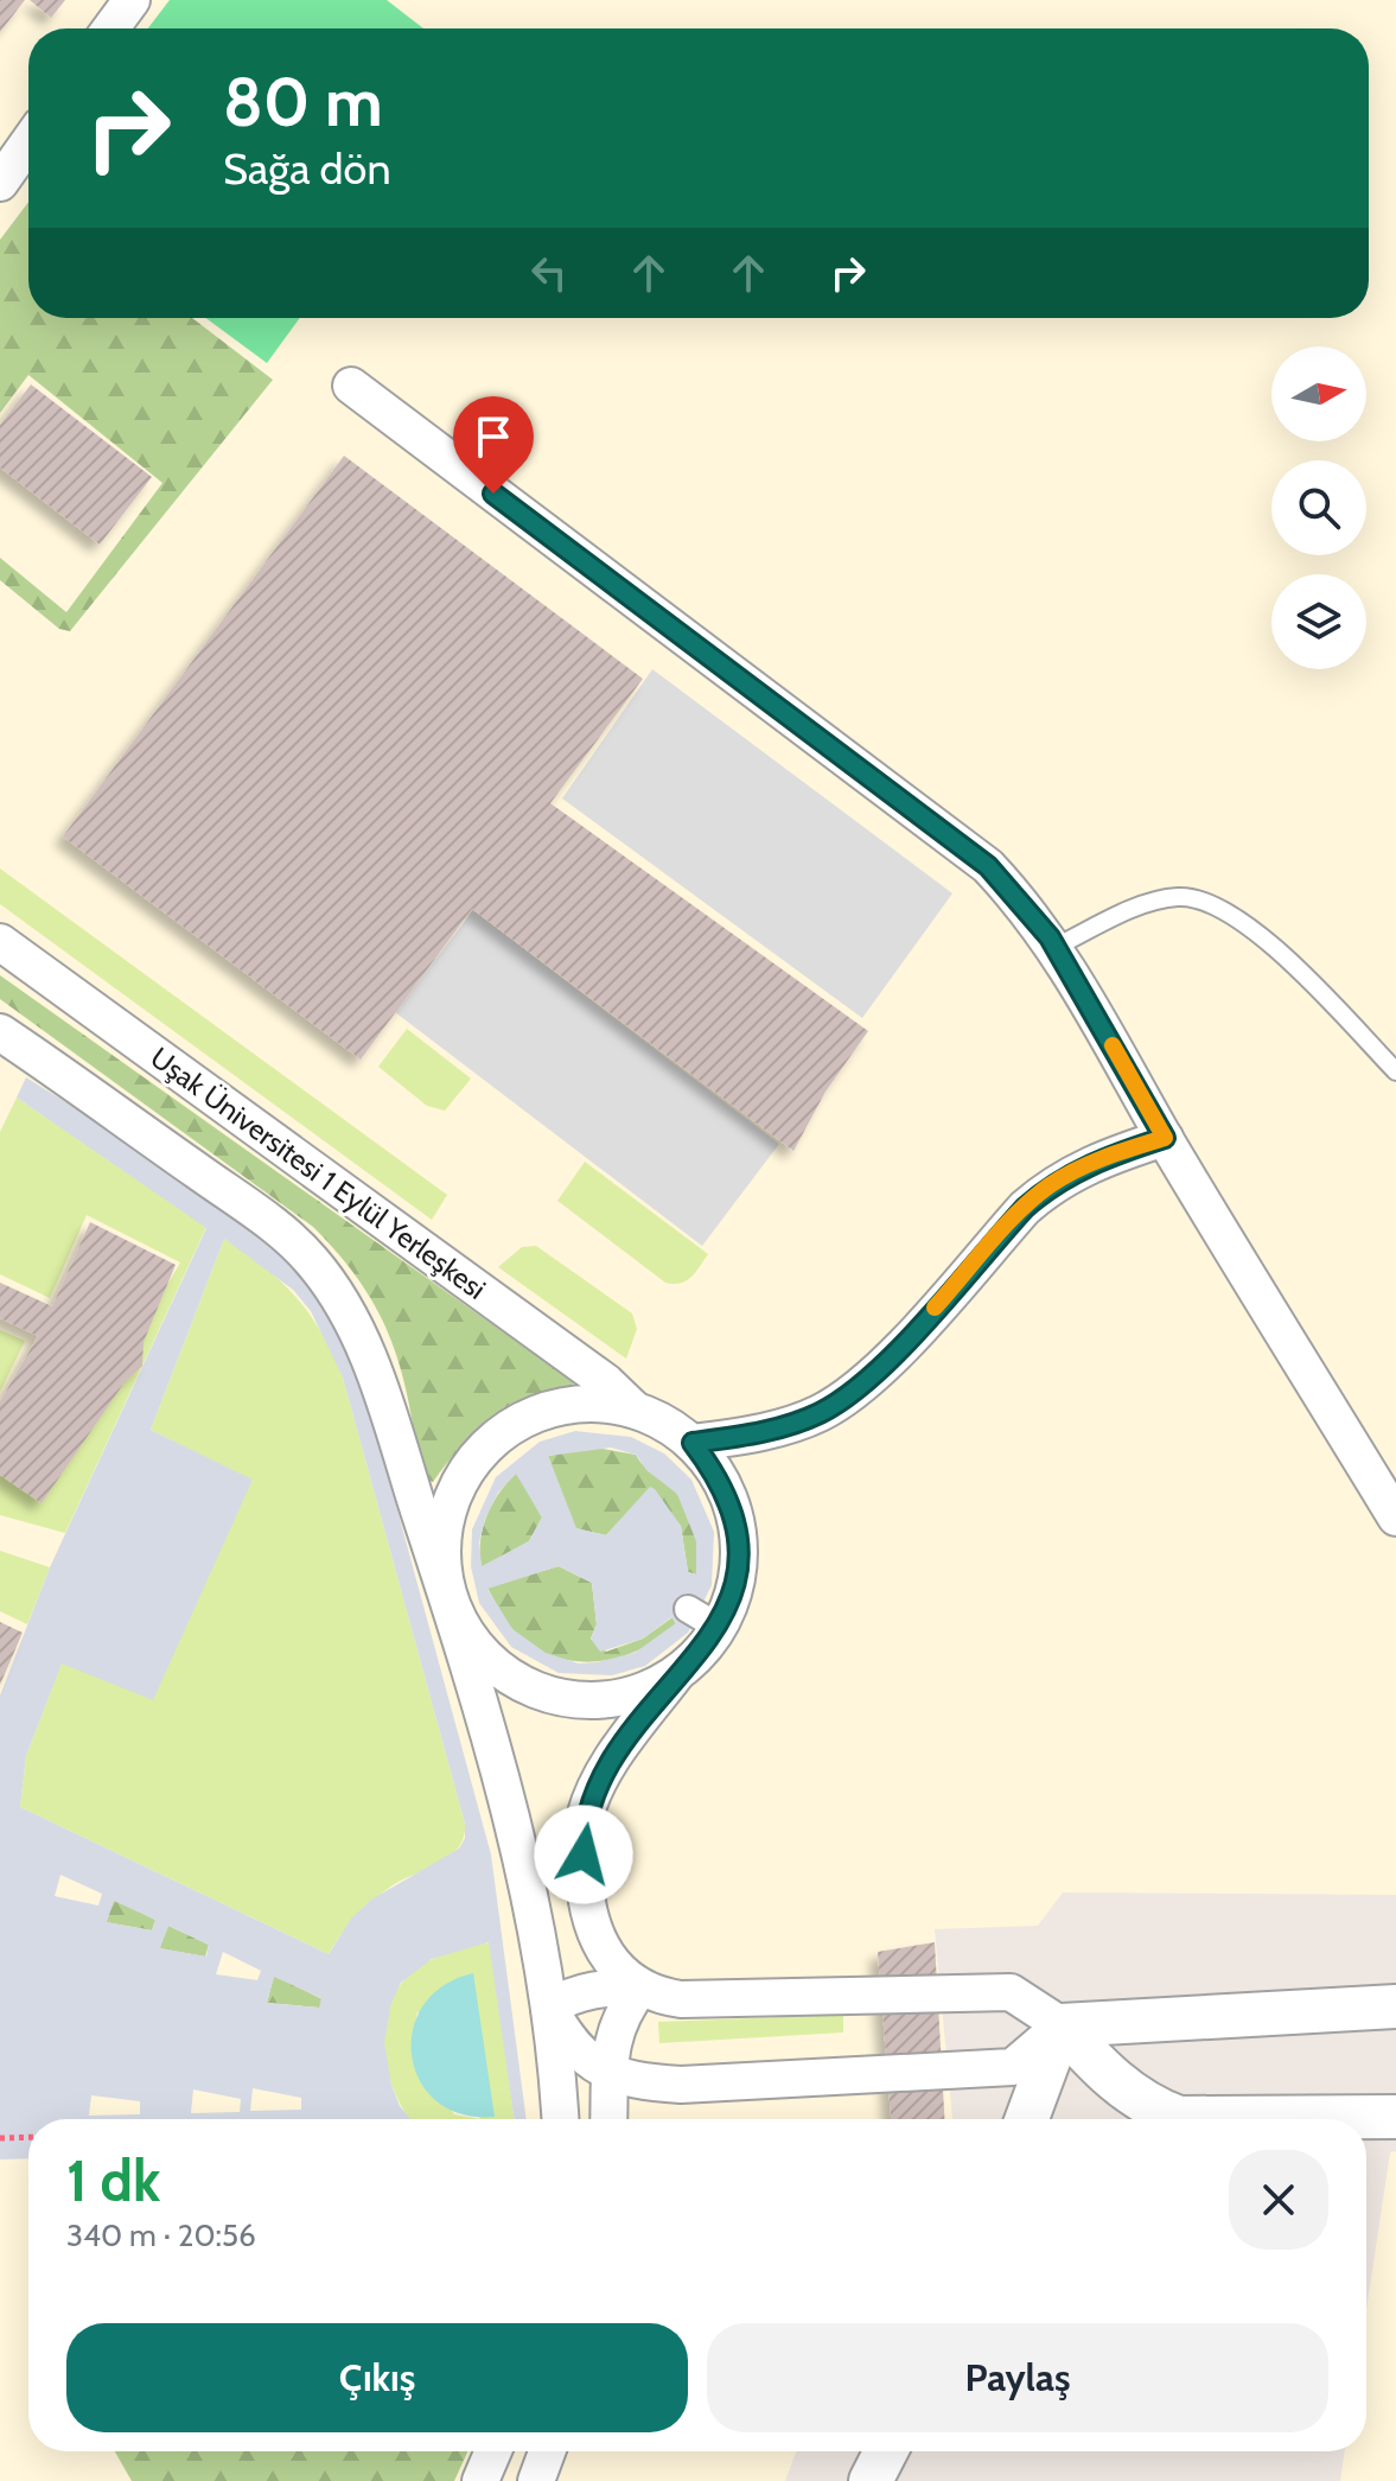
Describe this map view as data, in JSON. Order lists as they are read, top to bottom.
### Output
{
  "streets": {
    "street": ["Uşak Üniversitesi 1 Eylül Yerleşkesi"]
  },
  "north": "right",
  "page": {
    "turn": ["80 m", "Sağa dön"],
    "heading": ["1 dk", "340 m · 20:56"],
    "buttons": ["Çıkış", "Paylaş"]
  }
}
